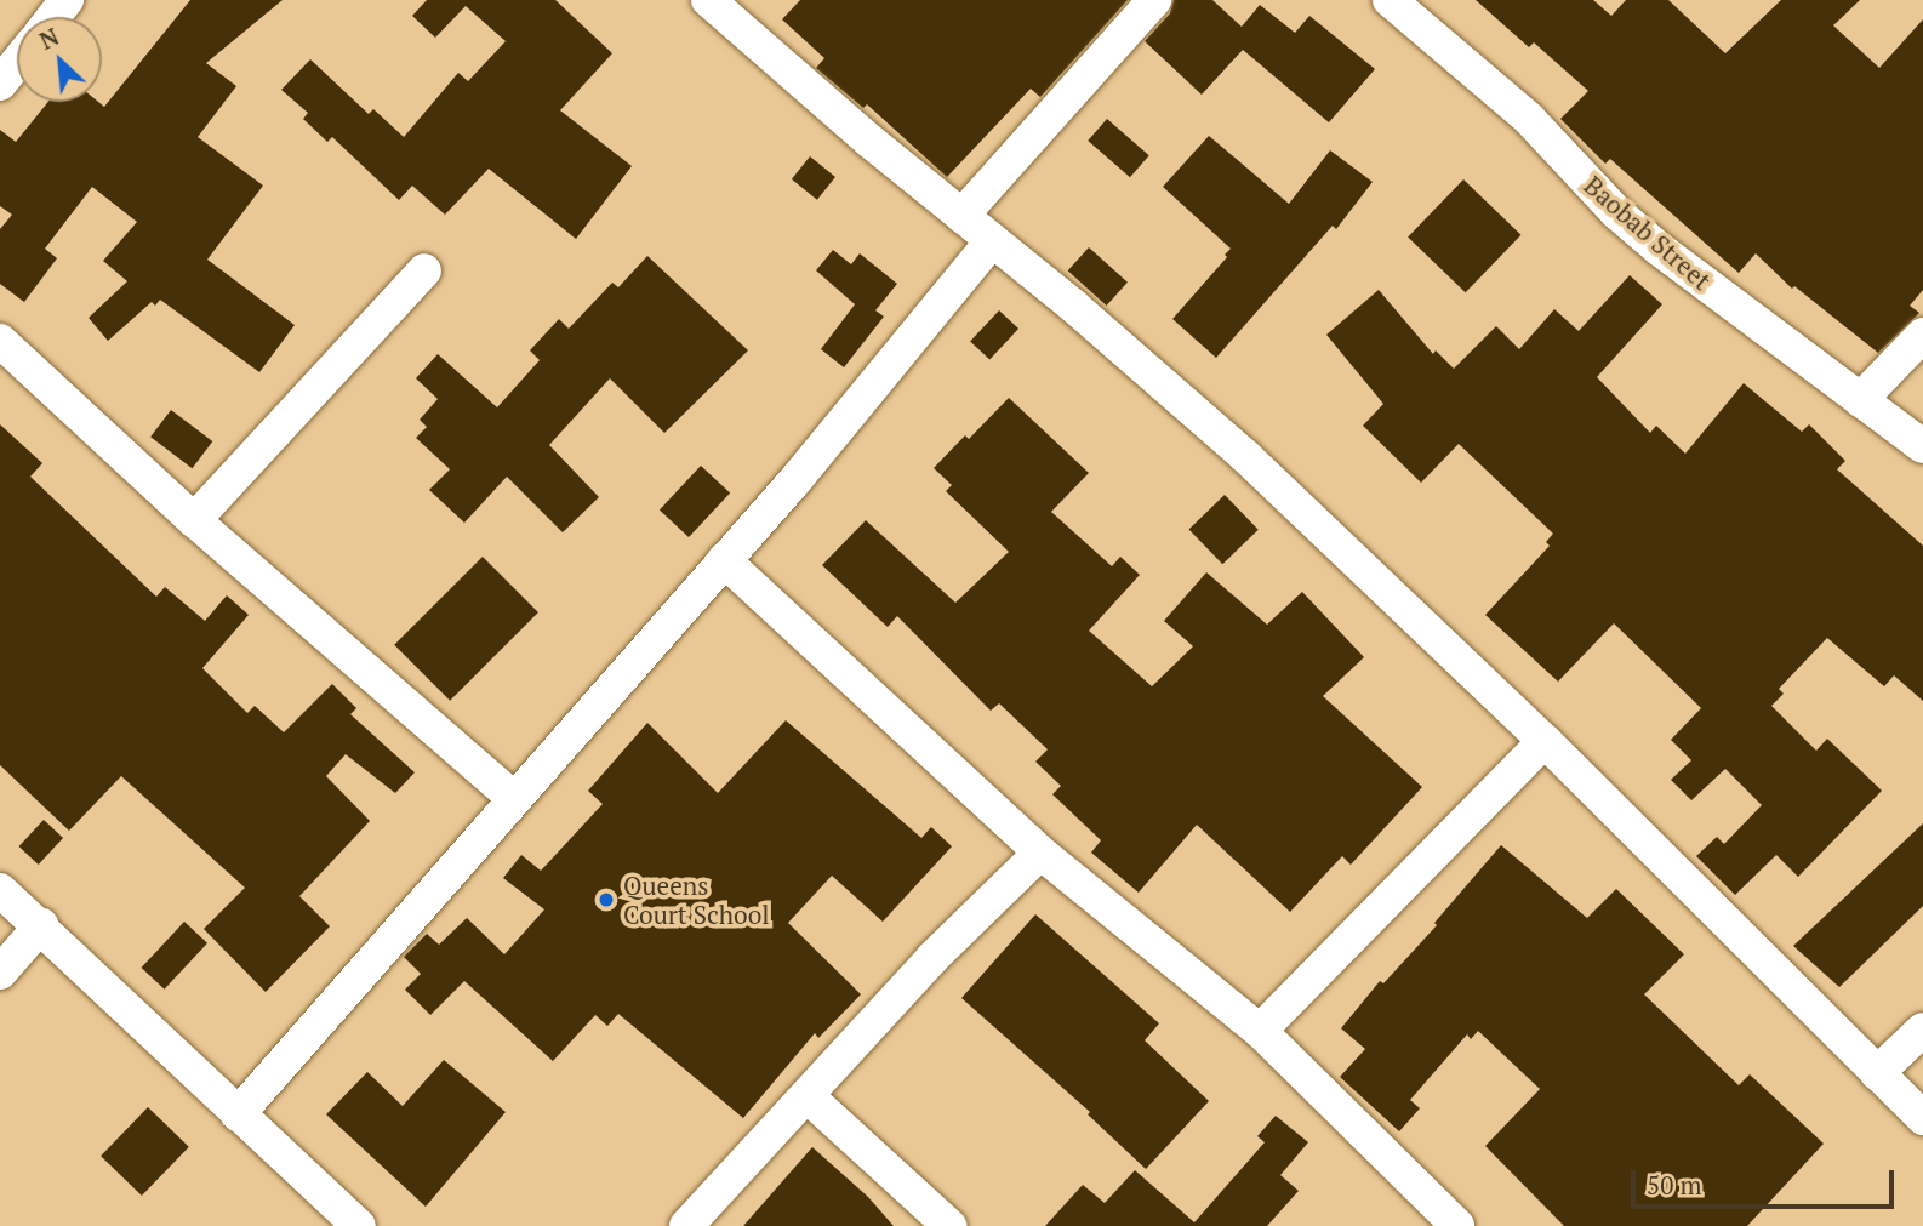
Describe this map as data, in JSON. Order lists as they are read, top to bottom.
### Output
{
  "streets": {
    "street": ["Baobab Street"]
  },
  "places": ["Queens Court School"],
  "scale_bar": "50 m",
  "north": "top left"
}
